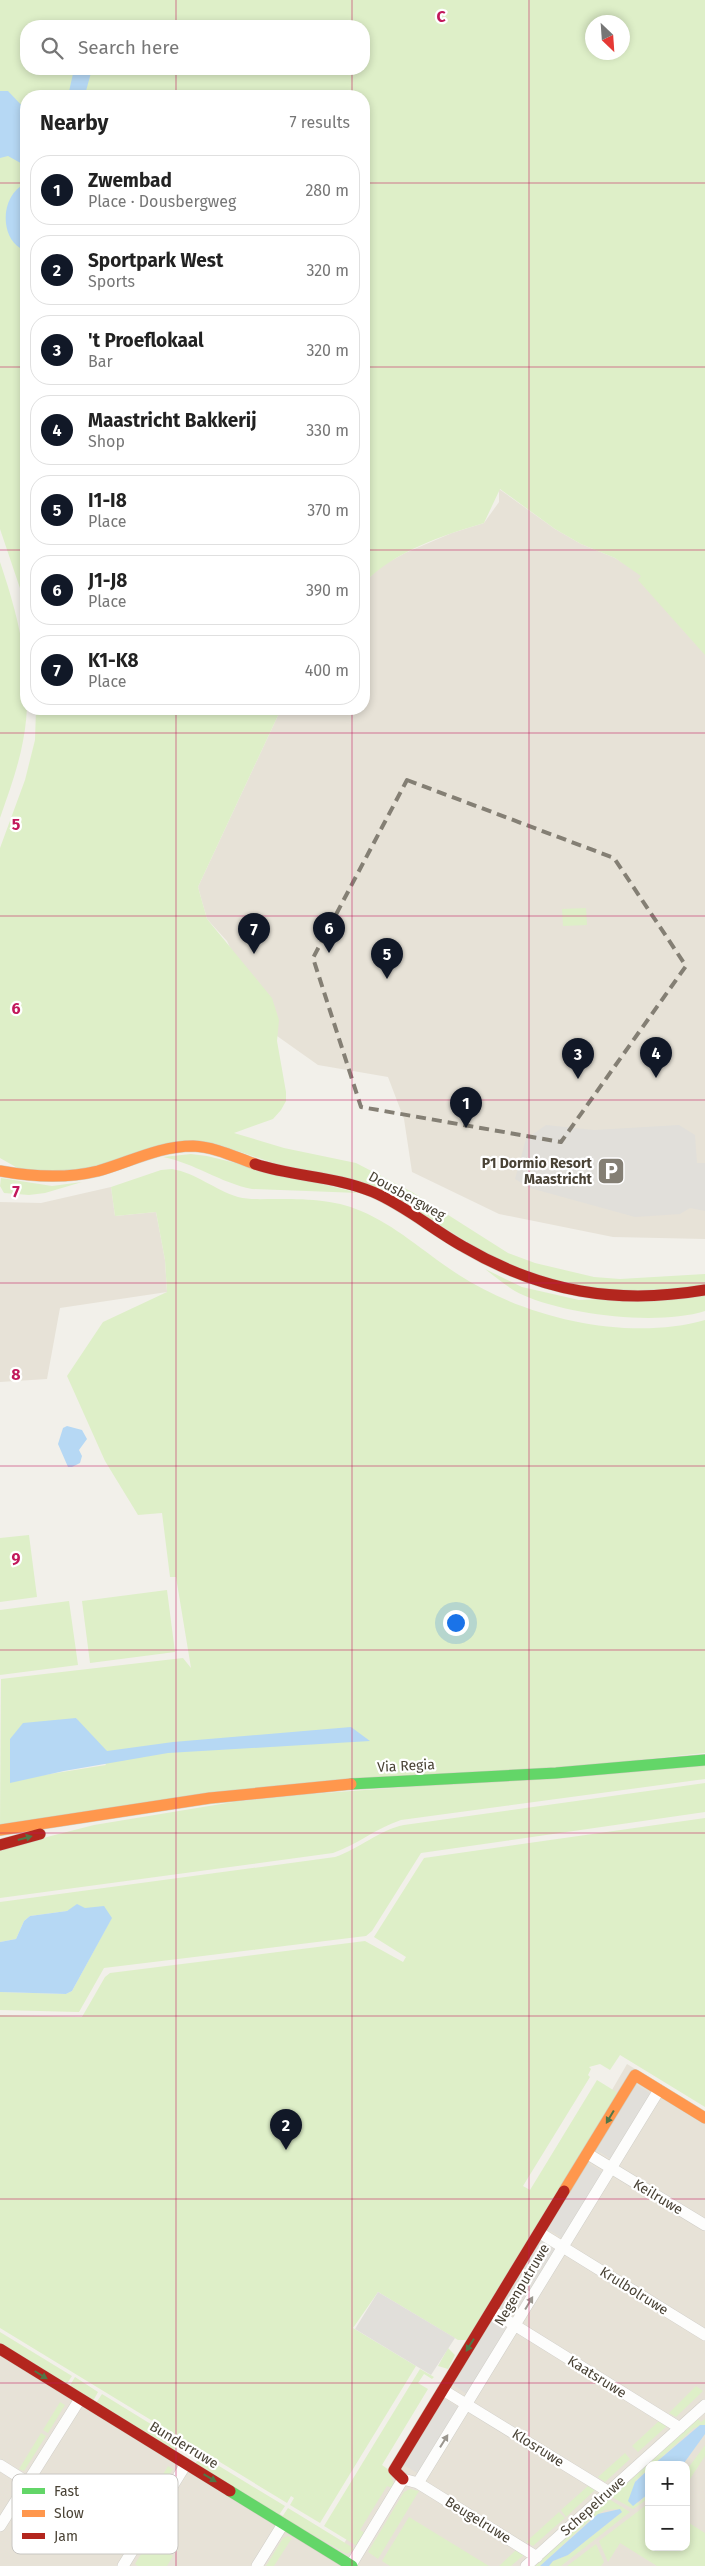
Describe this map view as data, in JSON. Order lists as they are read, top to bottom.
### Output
{
  "streets": {
    "street": [
      "Dousbergweg",
      "Via Regia",
      "Keilruwe",
      "Negenputruwe",
      "Krulbolruwe",
      "Kaatsruwe",
      "Bunderruwe",
      "Klosruwe",
      "Schepelruwe",
      "Beugelruwe"
    ]
  },
  "crossings": [
    ["Keilruwe", "Negenputruwe"],
    ["Negenputruwe", "Krulbolruwe"],
    ["Negenputruwe", "Kaatsruwe"],
    ["Negenputruwe", "Klosruwe"],
    ["Negenputruwe", "Beugelruwe"],
    ["Kaatsruwe", "Schepelruwe"],
    ["Klosruwe", "Schepelruwe"],
    ["Schepelruwe", "Beugelruwe"]
  ],
  "one_way": ["Bunderruwe"],
  "places": {
    "parking": ["P1 Dormio Resort Maastricht"]
  },
  "legend": ["Fast", "Slow", "Jam"],
  "north": "bottom right",
  "page": {
    "search": "Search here",
    "heading": ["Nearby", "7 results"],
    "list": [
      {
        "mark": "1",
        "name": "Zwembad",
        "note": "Place · Dousbergweg",
        "value": "280 m"
      },
      {
        "mark": "2",
        "name": "Sportpark West",
        "note": "Sports",
        "value": "320 m"
      },
      {
        "mark": "3",
        "name": "'t Proeflokaal",
        "note": "Bar",
        "value": "320 m"
      },
      {
        "mark": "4",
        "name": "Maastricht Bakkerij",
        "note": "Shop",
        "value": "330 m"
      },
      {
        "mark": "5",
        "name": "I1-I8",
        "note": "Place",
        "value": "370 m"
      },
      {
        "mark": "6",
        "name": "J1-J8",
        "note": "Place",
        "value": "390 m"
      },
      {
        "mark": "7",
        "name": "K1-K8",
        "note": "Place",
        "value": "400 m"
      }
    ],
    "pins": [
      "6",
      "7",
      "5",
      "4",
      "3",
      "1",
      "2"
    ],
    "map_buttons": ["+", "−"]
  },
  "grid": {
    "columns": ["C"],
    "rows": [
      "5",
      "6",
      "7",
      "8",
      "9"
    ]
  }
}
